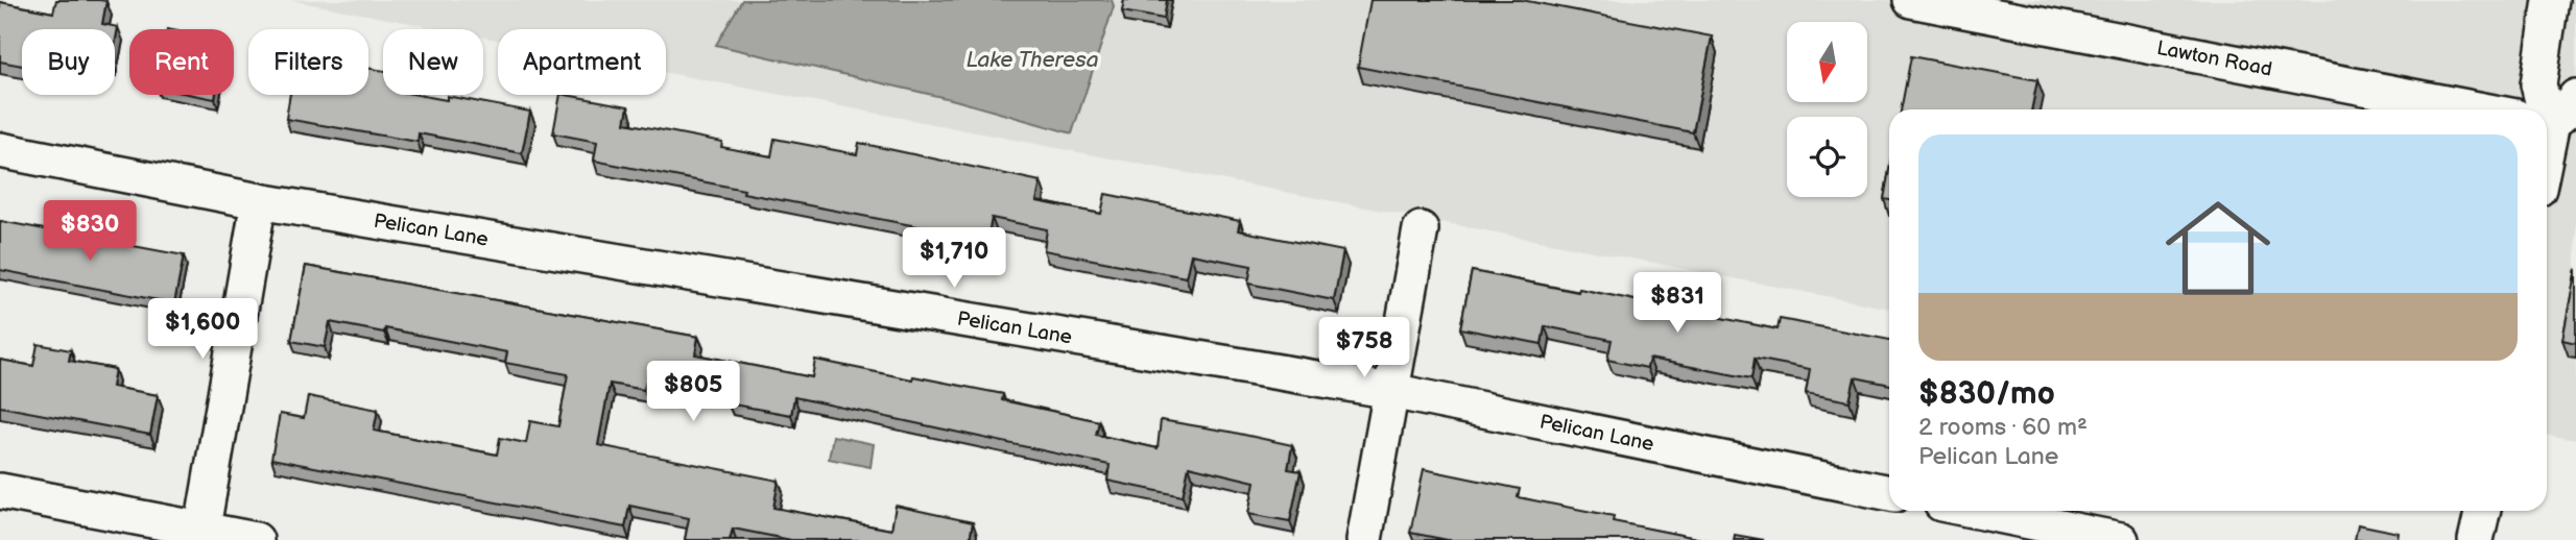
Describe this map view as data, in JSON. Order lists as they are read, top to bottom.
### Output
{
  "streets": {
    "street": ["Lawton Road", "Pelican Lane"]
  },
  "water": ["Lake Theresa"],
  "north": "bottom",
  "page": {
    "chip": [
      "Buy",
      "Rent",
      "Filters",
      "New",
      "Apartment"
    ],
    "list": [
      {
        "name": "$830/mo",
        "note": "2 rooms · 60 m² · Pelican Lane"
      }
    ],
    "price": [
      "$830",
      "$1,710",
      "$831",
      "$1,600",
      "$758",
      "$805"
    ]
  }
}
